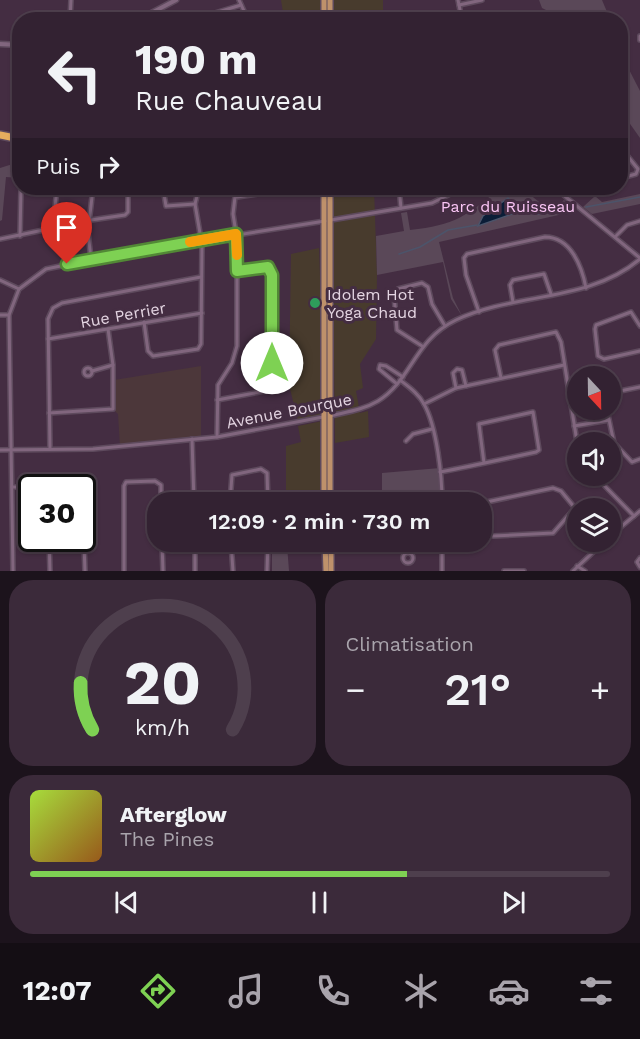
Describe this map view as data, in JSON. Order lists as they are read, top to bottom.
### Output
{
  "streets": {
    "street": ["Rue Perrier", "Avenue Bourque"]
  },
  "parks": ["Parc du Ruisseau"],
  "places": ["Idolem Hot Yoga Chaud"],
  "north": "bottom",
  "page": {
    "turn": ["190 m", "Rue Chauveau"],
    "then": "Puis",
    "limit": "30",
    "trip": "12:09 · 2 min · 730 m",
    "tile": "Climatisation",
    "heat": ["−", "21°", "+"],
    "song": ["Afterglow", "The Pines"],
    "tabs": "12:07",
    "gauge": ["20", "km/h"]
  }
}
